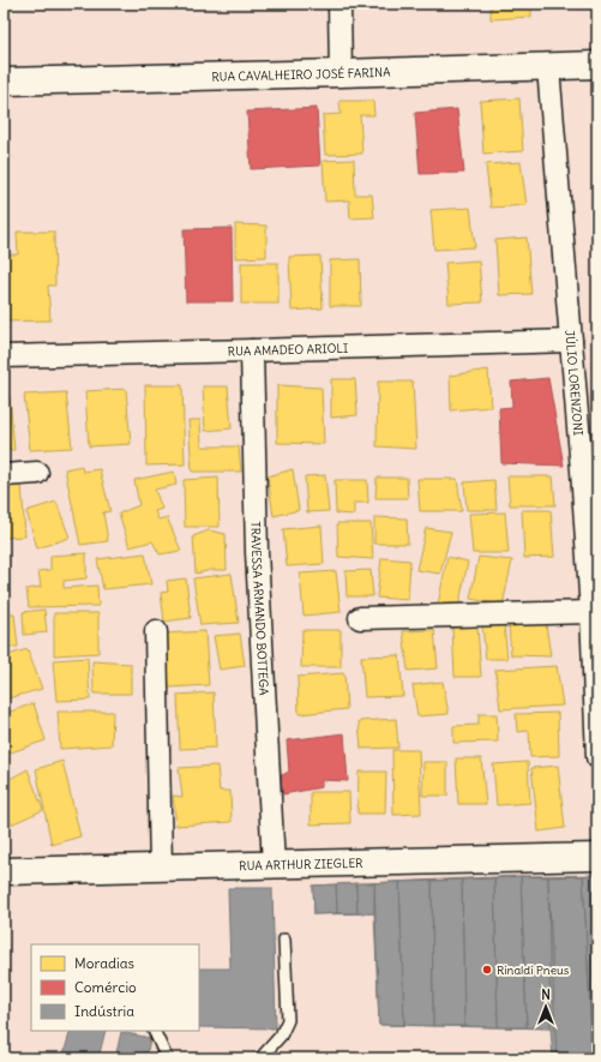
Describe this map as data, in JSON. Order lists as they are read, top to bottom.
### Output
{
  "streets": {
    "main road": ["RUA CAVALHEIRO JOSÉ FARINA", "RUA ARTHUR ZIEGLER"],
    "street": ["RUA AMADEO ARIOLI", "JÚLIO LORENZONI", "TRAVESSA ARMANDO BOTTEGA"]
  },
  "crossings": [
    ["RUA CAVALHEIRO JOSÉ FARINA", "JÚLIO LORENZONI"],
    ["RUA AMADEO ARIOLI", "JÚLIO LORENZONI"],
    ["RUA AMADEO ARIOLI", "TRAVESSA ARMANDO BOTTEGA"],
    ["TRAVESSA ARMANDO BOTTEGA", "RUA ARTHUR ZIEGLER"]
  ],
  "places": ["Rinaldi Pneus"],
  "legend": ["Moradias", "Comércio", "Indústria"],
  "north": "top"
}
